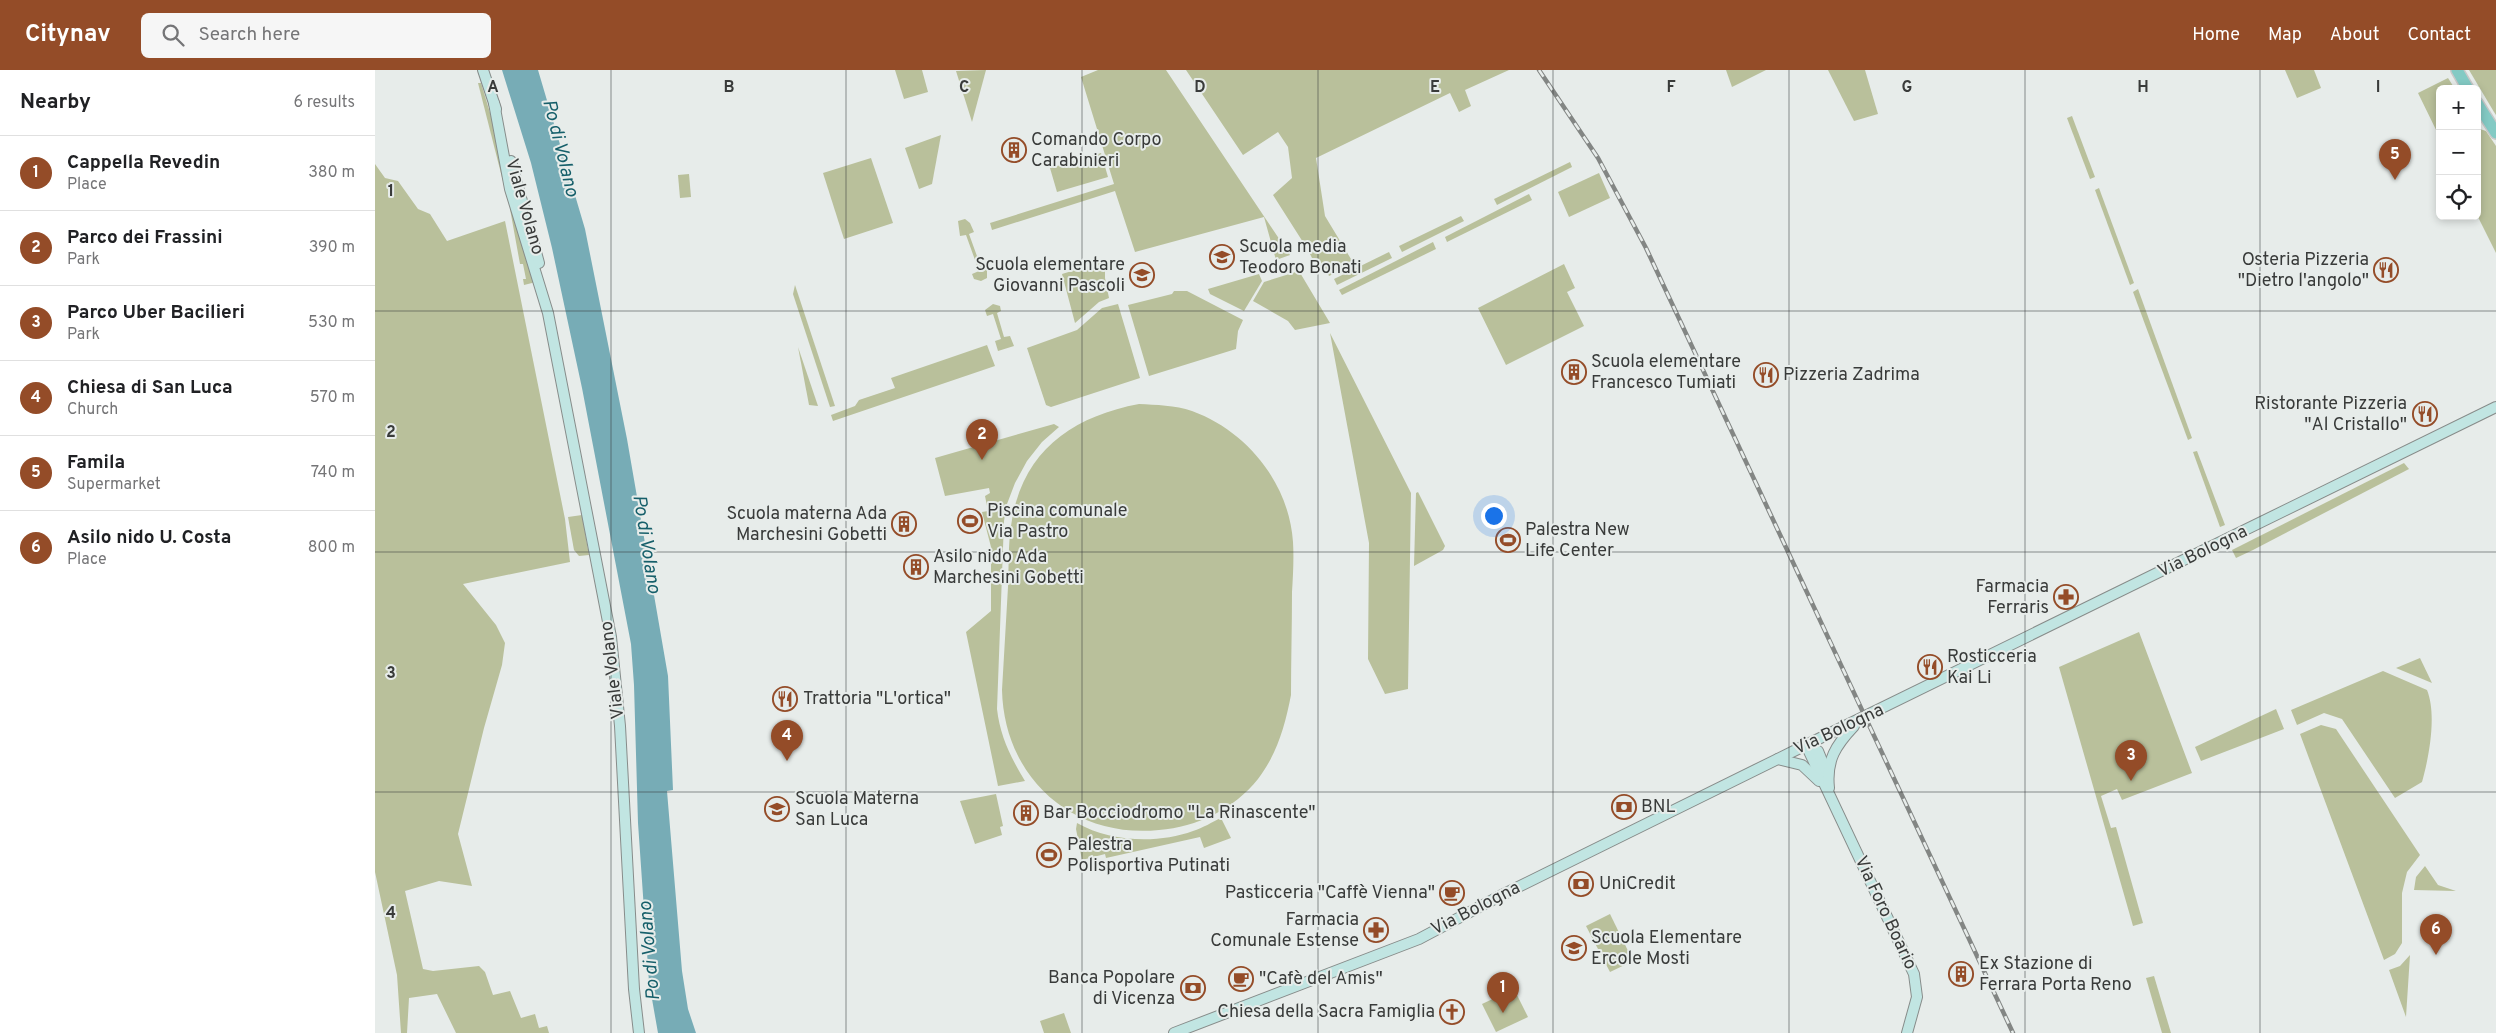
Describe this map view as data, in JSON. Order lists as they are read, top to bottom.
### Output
{
  "streets": {
    "street": ["Viale Volano", "Via Bologna", "Via Foro Boario"]
  },
  "crossings": [
    ["Via Bologna", "Via Foro Boario"]
  ],
  "water": ["Po di Volano"],
  "places": {
    "building": [
      "Comando Corpo Carabinieri",
      "Scuola elementare Francesco Tumiati",
      "Scuola materna Ada Marchesini Gobetti",
      "Asilo nido Ada Marchesini Gobetti",
      "Bar Bocciodromo \"La Rinascente\"",
      "Ex Stazione di Ferrara Porta Reno"
    ],
    "school or university": [
      "Scuola media Teodoro Bonati",
      "Scuola elementare Giovanni Pascoli",
      "Scuola Materna San Luca",
      "Scuola Elementare Ercole Mosti"
    ],
    "restaurant": [
      "Osteria Pizzeria \"Dietro l'angolo\"",
      "Pizzeria Zadrima",
      "Ristorante Pizzeria \"Al Cristallo\"",
      "Rosticceria Kai Li",
      "Trattoria \"L'ortica\""
    ],
    "sports": ["Piscina comunale Via Pastro", "Palestra New Life Center", "Palestra Polisportiva Putinati"],
    "pharmacy": ["Farmacia Ferraris", "Farmacia Comunale Estense"],
    "bank": ["BNL", "UniCredit", "Banca Popolare di Vicenza"],
    "cafe": ["Pasticceria \"Caffè Vienna\"", "\"Cafè del Amis\""],
    "church": ["Chiesa della Sacra Famiglia"]
  },
  "page": {
    "header": "Citynav",
    "search": "Search here",
    "nav": [
      "Home",
      "Map",
      "About",
      "Contact"
    ],
    "heading": ["Nearby", "6 results"],
    "map_buttons": ["+", "−"],
    "list": [
      {
        "mark": "1",
        "name": "Cappella Revedin",
        "note": "Place",
        "value": "380 m"
      },
      {
        "mark": "2",
        "name": "Parco dei Frassini",
        "note": "Park",
        "value": "390 m"
      },
      {
        "mark": "3",
        "name": "Parco Uber Bacilieri",
        "note": "Park",
        "value": "530 m"
      },
      {
        "mark": "4",
        "name": "Chiesa di San Luca",
        "note": "Church",
        "value": "570 m"
      },
      {
        "mark": "5",
        "name": "Famila",
        "note": "Supermarket",
        "value": "740 m"
      },
      {
        "mark": "6",
        "name": "Asilo nido U. Costa",
        "note": "Place",
        "value": "800 m"
      }
    ],
    "pins": [
      "5",
      "2",
      "4",
      "3",
      "6",
      "1"
    ]
  },
  "grid": {
    "columns": [
      "A",
      "B",
      "C",
      "D",
      "E",
      "F",
      "G",
      "H",
      "I"
    ],
    "rows": [
      "1",
      "2",
      "3",
      "4"
    ]
  }
}
